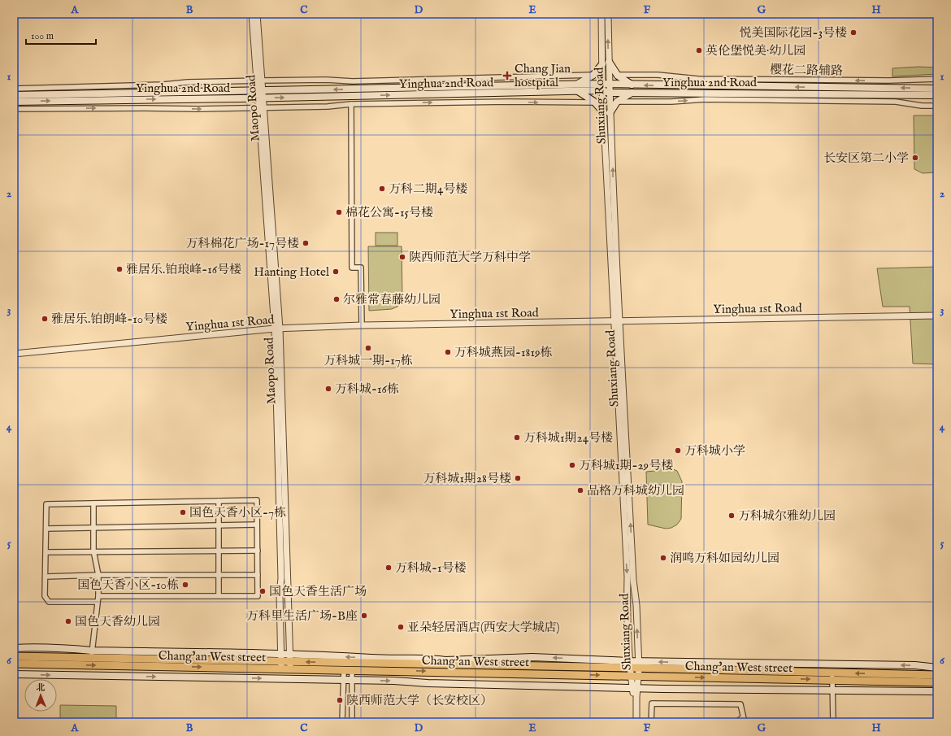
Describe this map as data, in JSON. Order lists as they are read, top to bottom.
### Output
{
  "streets": {
    "main road": ["Yinghua 2nd Road", "Chang'an West street"],
    "street": [
      "樱花二路辅路",
      "Shuxiang Road",
      "Maopo Road",
      "Yinghua 1st Road"
    ]
  },
  "crossings": [
    ["Yinghua 2nd Road", "Shuxiang Road"],
    ["Yinghua 2nd Road", "Maopo Road"],
    ["Shuxiang Road", "Yinghua 1st Road"],
    ["Shuxiang Road", "Chang'an West street"],
    ["Maopo Road", "Yinghua 1st Road"],
    ["Maopo Road", "Chang'an West street"]
  ],
  "places": {
    "other": [
      "悦美国际花园-3号楼",
      "英伦堡悦美·幼儿园",
      "长安区第二小学",
      "万科二期4号楼",
      "棉花公寓-15号楼",
      "万科棉花广场-17号楼",
      "陕西师范大学万科中学",
      "雅居乐.铂琅峰-16号楼",
      "Hanting Hotel",
      "尔雅常春藤幼儿园",
      "雅居乐.铂朗峰-10号楼",
      "万科城一期-17栋",
      "万科城燕园-1819栋",
      "万科城-16栋",
      "万科城1期24号楼",
      "万科城小学",
      "万科城1期-29号楼",
      "万科城1期28号楼",
      "品格万科城幼儿园",
      "国色天香小区-7栋",
      "万科城尔雅幼儿园",
      "润鸣万科如园幼儿园",
      "万科城-1号楼",
      "国色天香小区-10栋",
      "国色天香生活广场",
      "万科里生活广场-B座",
      "国色天香幼儿园",
      "亚朵轻居酒店(西安大学城店)",
      "陕西师范大学（长安校区）"
    ],
    "health": ["Chang Jian hostpital"]
  },
  "scale_bar": "100 m",
  "north": "top",
  "grid": {
    "columns": [
      "A",
      "B",
      "C",
      "D",
      "E",
      "F",
      "G",
      "H"
    ],
    "rows": [
      "1",
      "2",
      "3",
      "4",
      "5",
      "6"
    ]
  }
}
